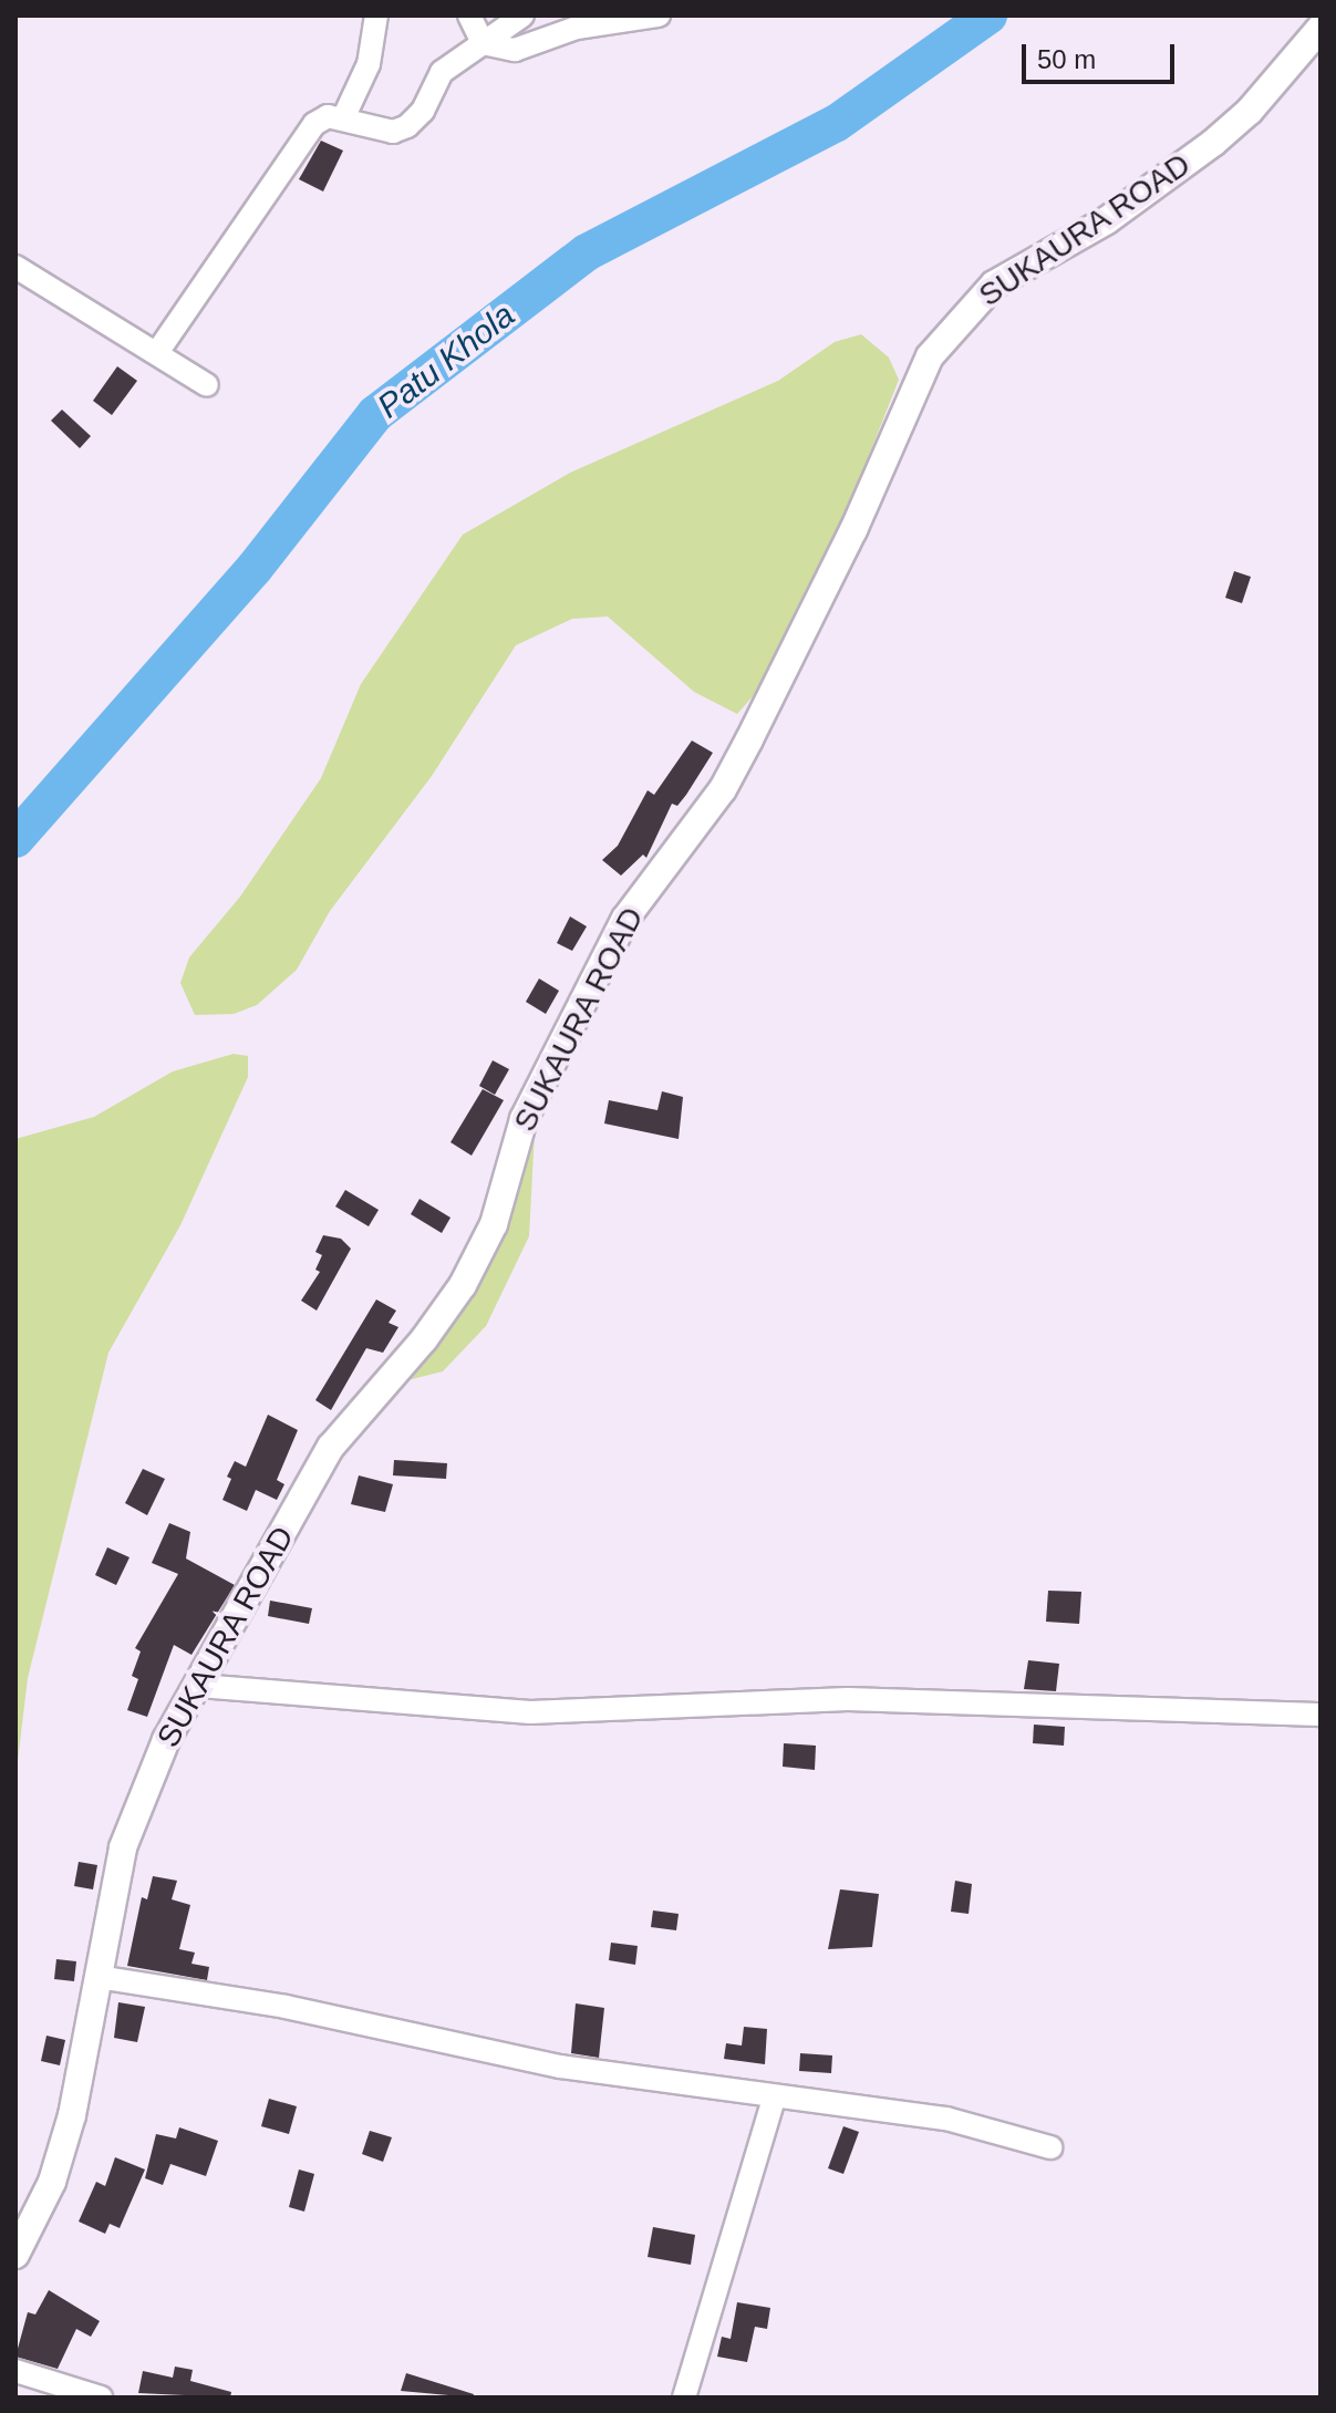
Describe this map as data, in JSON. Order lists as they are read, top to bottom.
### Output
{
  "streets": {
    "street": ["SUKAURA ROAD"]
  },
  "water": ["Patu Khola"],
  "scale_bar": "50 m"
}
